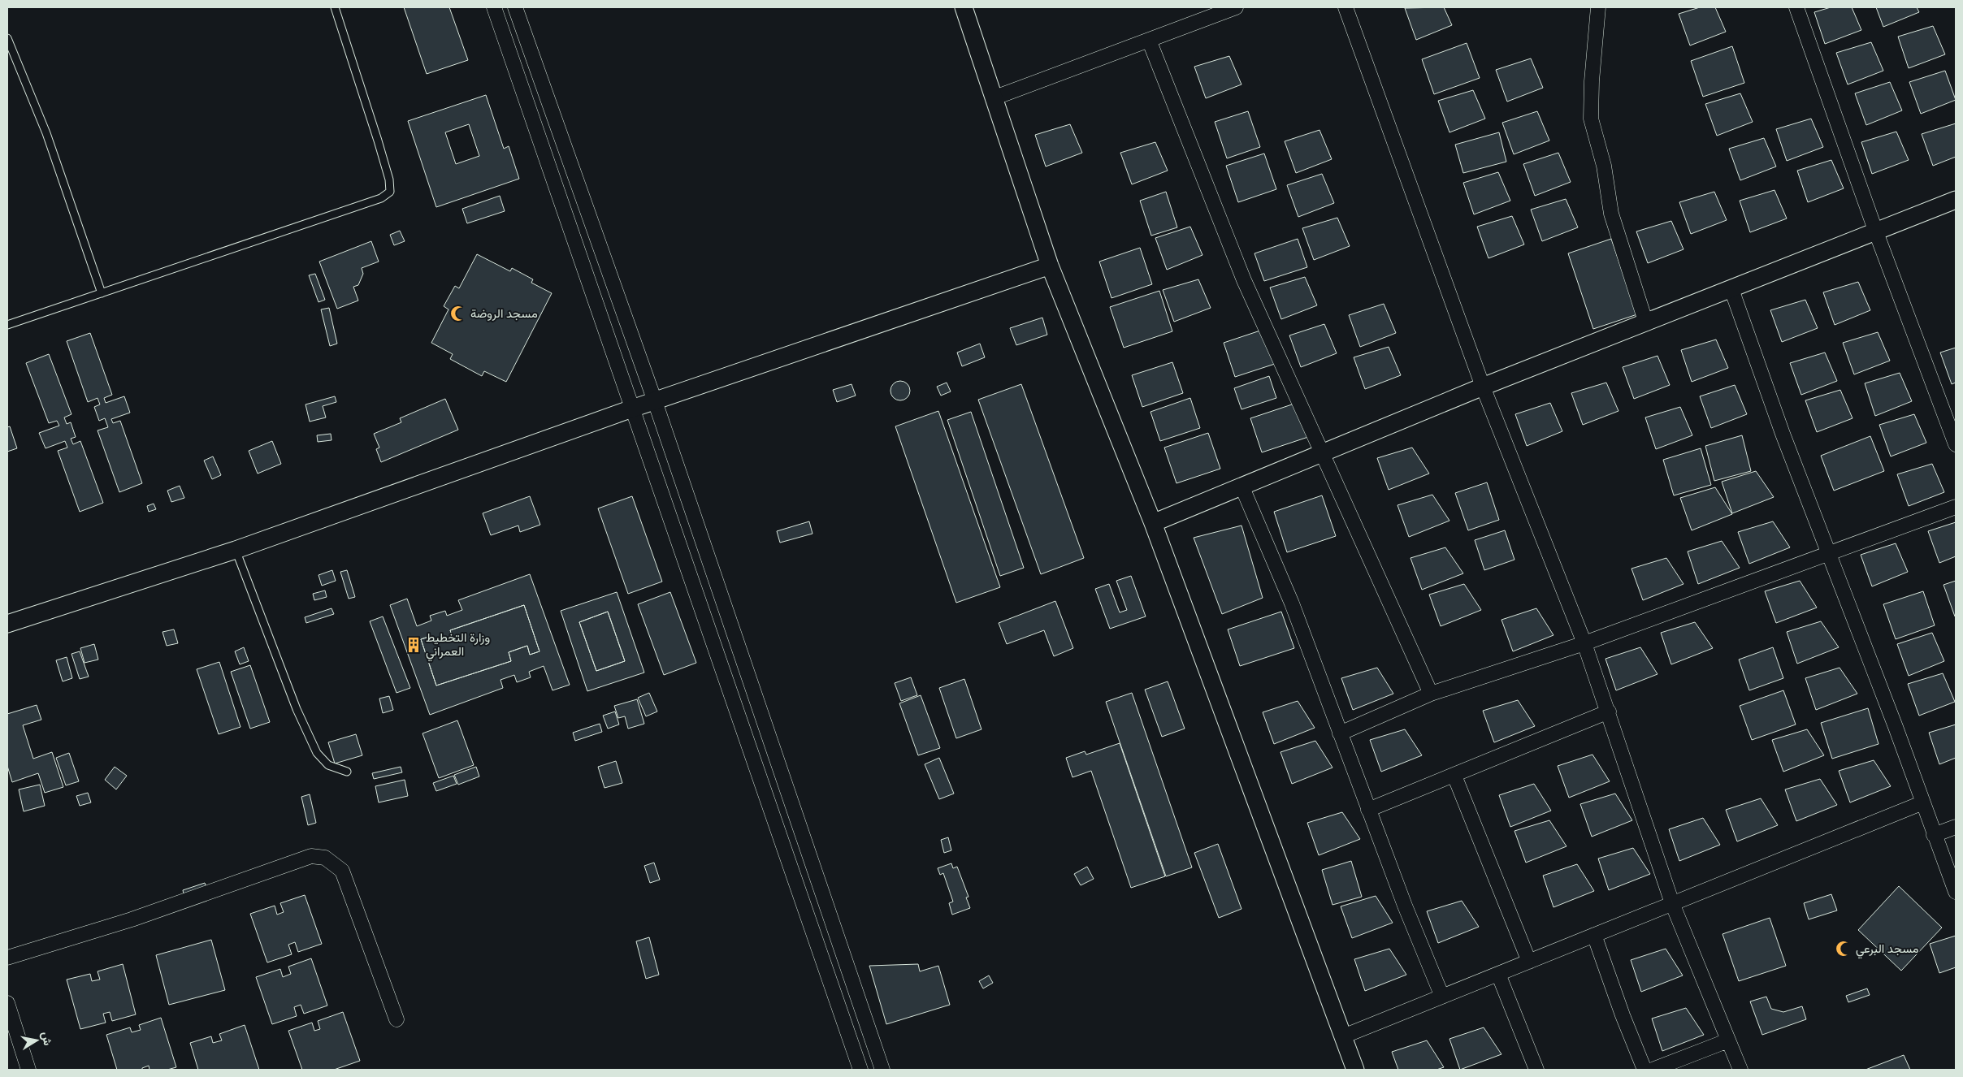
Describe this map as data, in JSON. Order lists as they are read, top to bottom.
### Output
{
  "places": {
    "mosque": ["مسجد الروضة", "مسجد البرعي"],
    "building": ["وزارة التخطيط العمراني"]
  },
  "north": "right"
}
